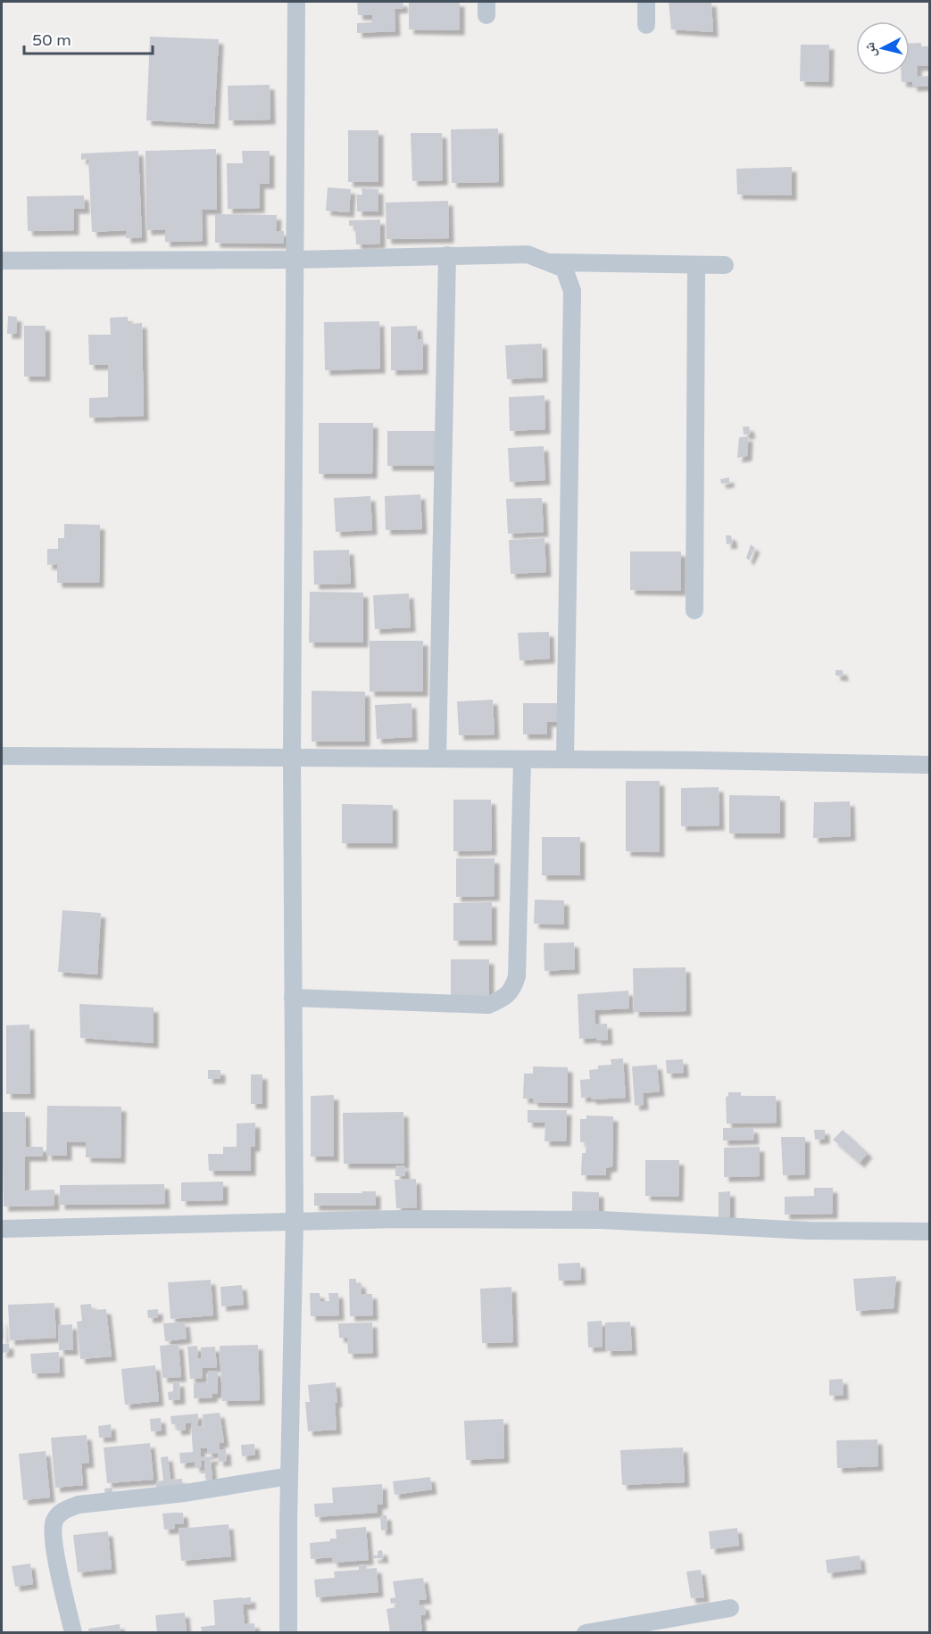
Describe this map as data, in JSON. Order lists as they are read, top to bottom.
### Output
{
  "scale_bar": "50 m",
  "north": "left"
}
